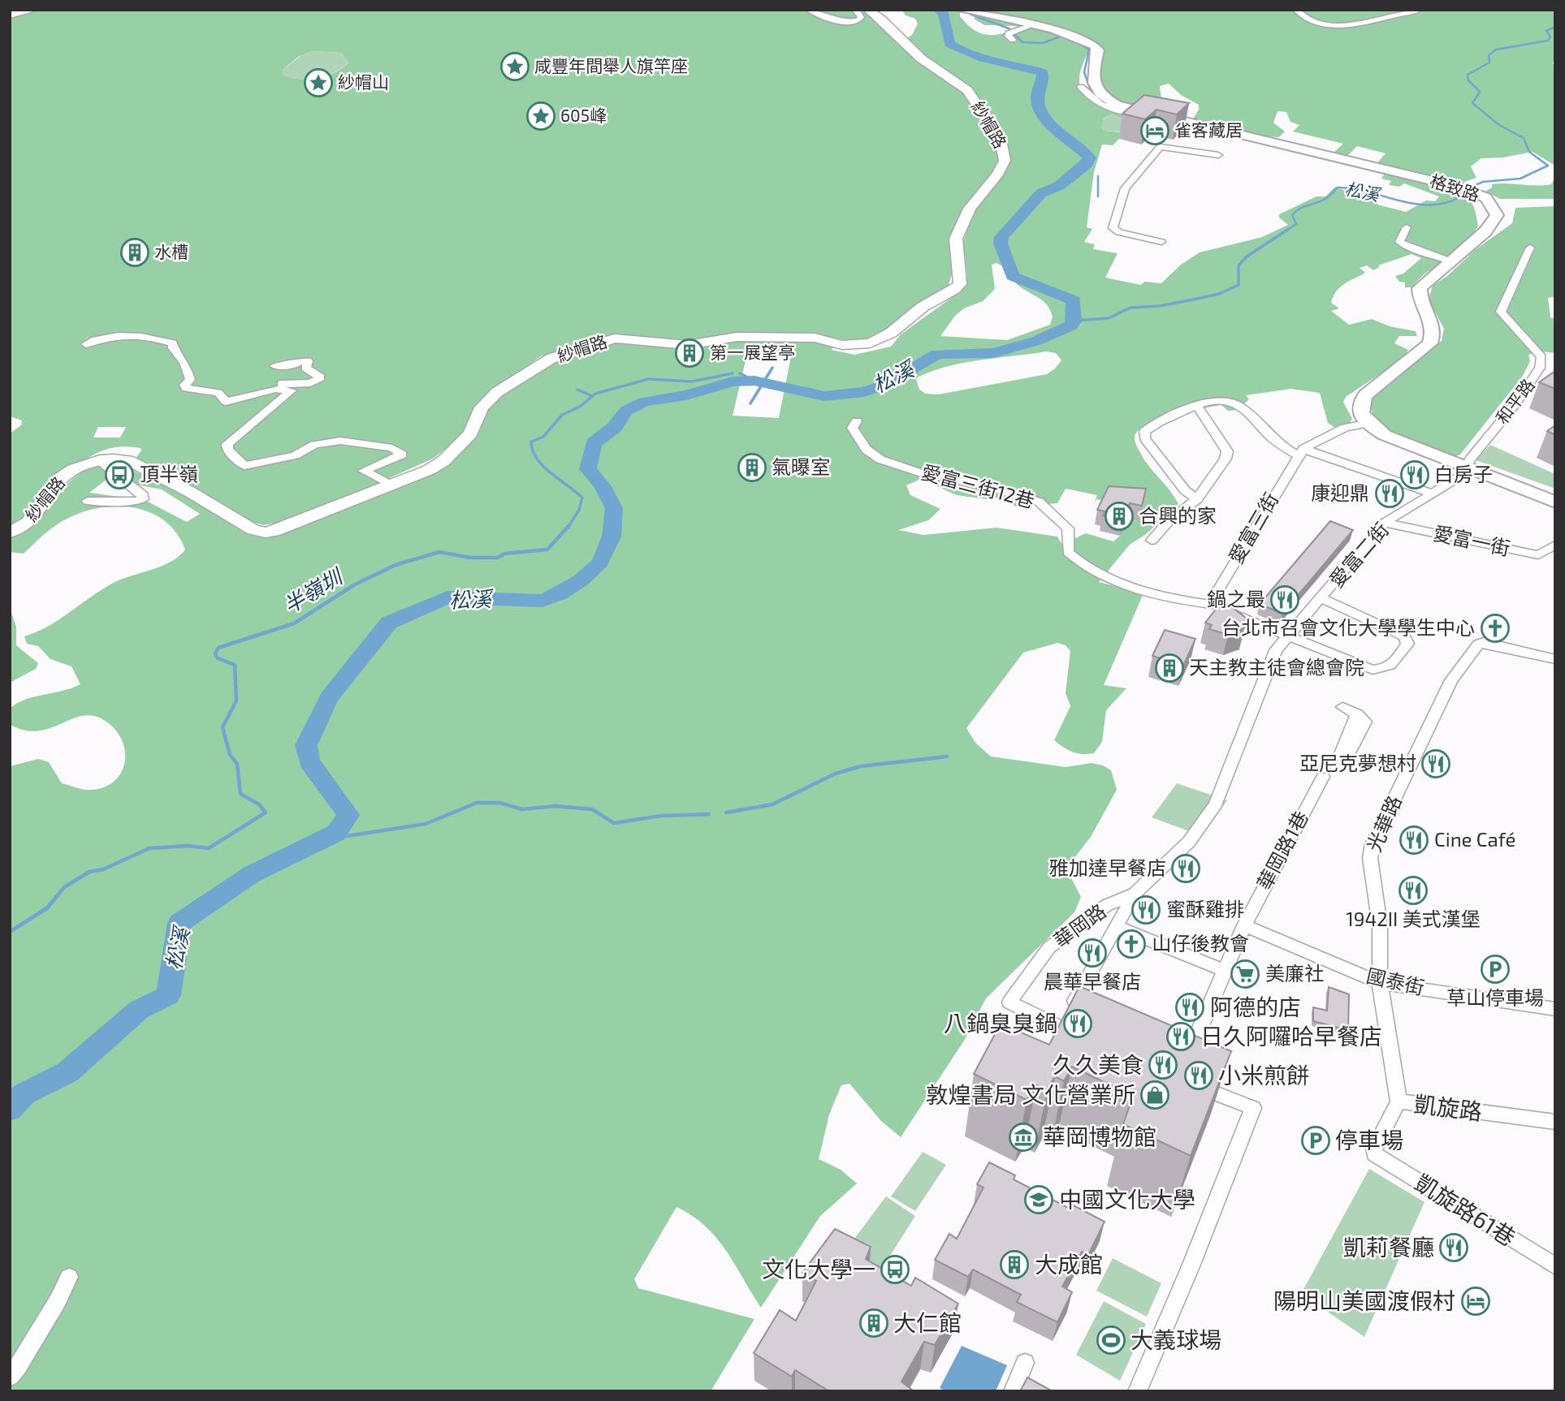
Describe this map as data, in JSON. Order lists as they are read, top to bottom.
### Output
{
  "streets": {
    "main road": ["格致路"],
    "street": [
      "紗帽路",
      "和平路",
      "愛富三街12巷",
      "愛富三街",
      "愛富一街",
      "愛富二街",
      "光華路",
      "華岡路1巷",
      "華岡路",
      "國泰街",
      "凱旋路",
      "凱旋路61巷"
    ]
  },
  "crossings": [
    ["和平路", "愛富二街"],
    ["愛富三街12巷", "愛富三街"],
    ["愛富一街", "愛富二街"],
    ["愛富二街", "華岡路"],
    ["光華路", "國泰街"],
    ["光華路", "凱旋路"],
    ["華岡路1巷", "國泰街"],
    ["凱旋路", "凱旋路61巷"]
  ],
  "water": ["松溪", "半嶺圳"],
  "places": {
    "place": ["咸豐年間舉人旗竿座", "紗帽山", "605峰"],
    "hotel": ["雀客藏居", "陽明山美國渡假村"],
    "building": [
      "水槽",
      "第一展望亭",
      "氣曝室",
      "合興的家",
      "天主教主徒會總會院",
      "大成館",
      "大仁館"
    ],
    "bus stop": ["頂半嶺", "文化大學一"],
    "restaurant": [
      "白房子",
      "康迎鼎",
      "鍋之最",
      "亞尼克夢想村",
      "Cine Café",
      "雅加達早餐店",
      "1942II 美式漢堡",
      "蜜酥雞排",
      "晨華早餐店",
      "阿德的店",
      "八鍋臭臭鍋",
      "日久阿囉哈早餐店",
      "久久美食",
      "小米煎餅",
      "凱莉餐廳"
    ],
    "church": ["台北市召會文化大學學生中心", "山仔後教會"],
    "parking": ["草山停車場", "停車場"],
    "supermarket": ["美廉社"],
    "shop": ["敦煌書局 文化營業所"],
    "museum": ["華岡博物館"],
    "school or university": ["中國文化大學"],
    "sports": ["大義球場"]
  }
}
